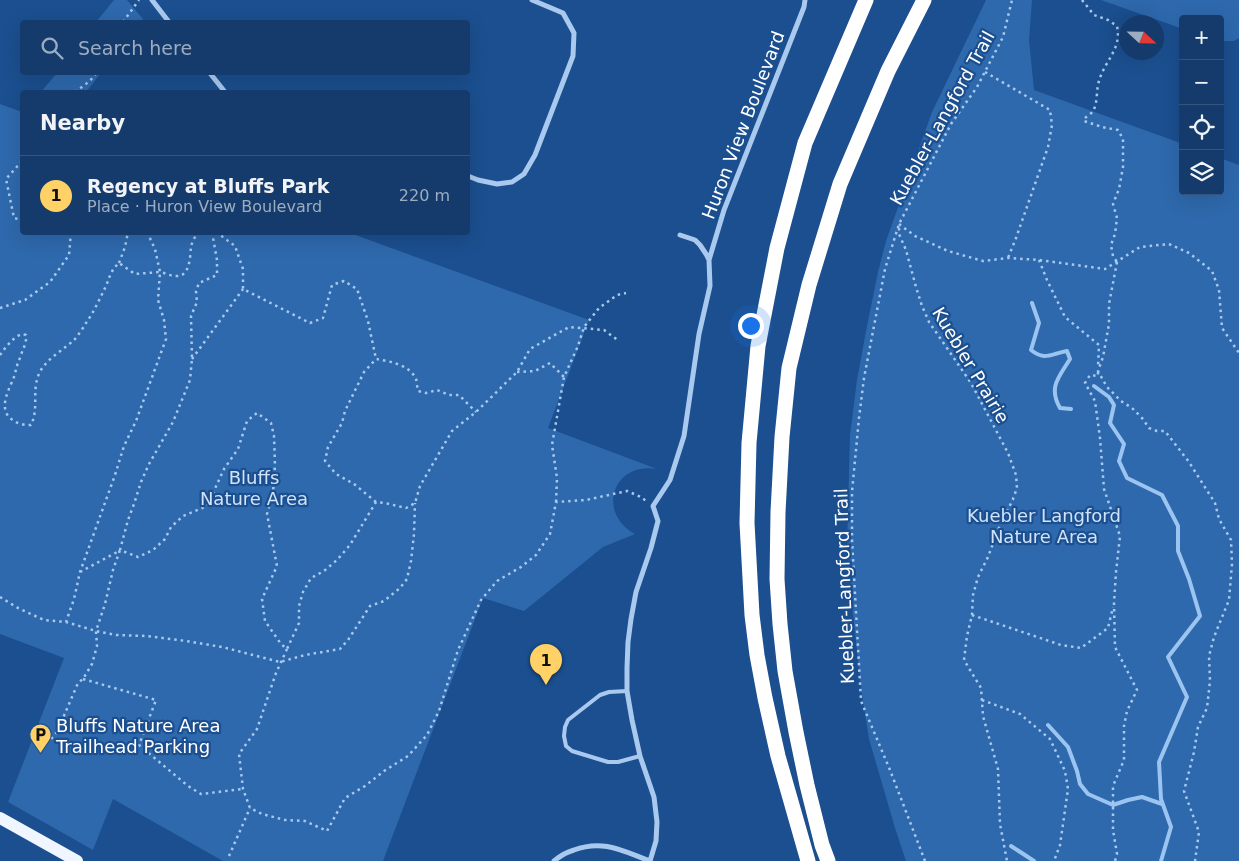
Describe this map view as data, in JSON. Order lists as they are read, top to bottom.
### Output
{
  "streets": {
    "street": ["Huron View Boulevard"],
    "path": ["Kuebler-Langford Trail", "Kuebler Prairie"]
  },
  "crossings": [
    ["Kuebler-Langford Trail", "Kuebler Prairie"]
  ],
  "parks": ["Bluffs Nature Area", "Kuebler Langford Nature Area"],
  "places": {
    "parking": ["Bluffs Nature Area Trailhead Parking"]
  },
  "north": "right",
  "page": {
    "map_buttons": ["+", "−"],
    "search": "Search here",
    "heading": "Nearby",
    "list": [
      {
        "mark": "1",
        "name": "Regency at Bluffs Park",
        "note": "Place · Huron View Boulevard",
        "value": "220 m"
      }
    ],
    "pins": "1"
  }
}
